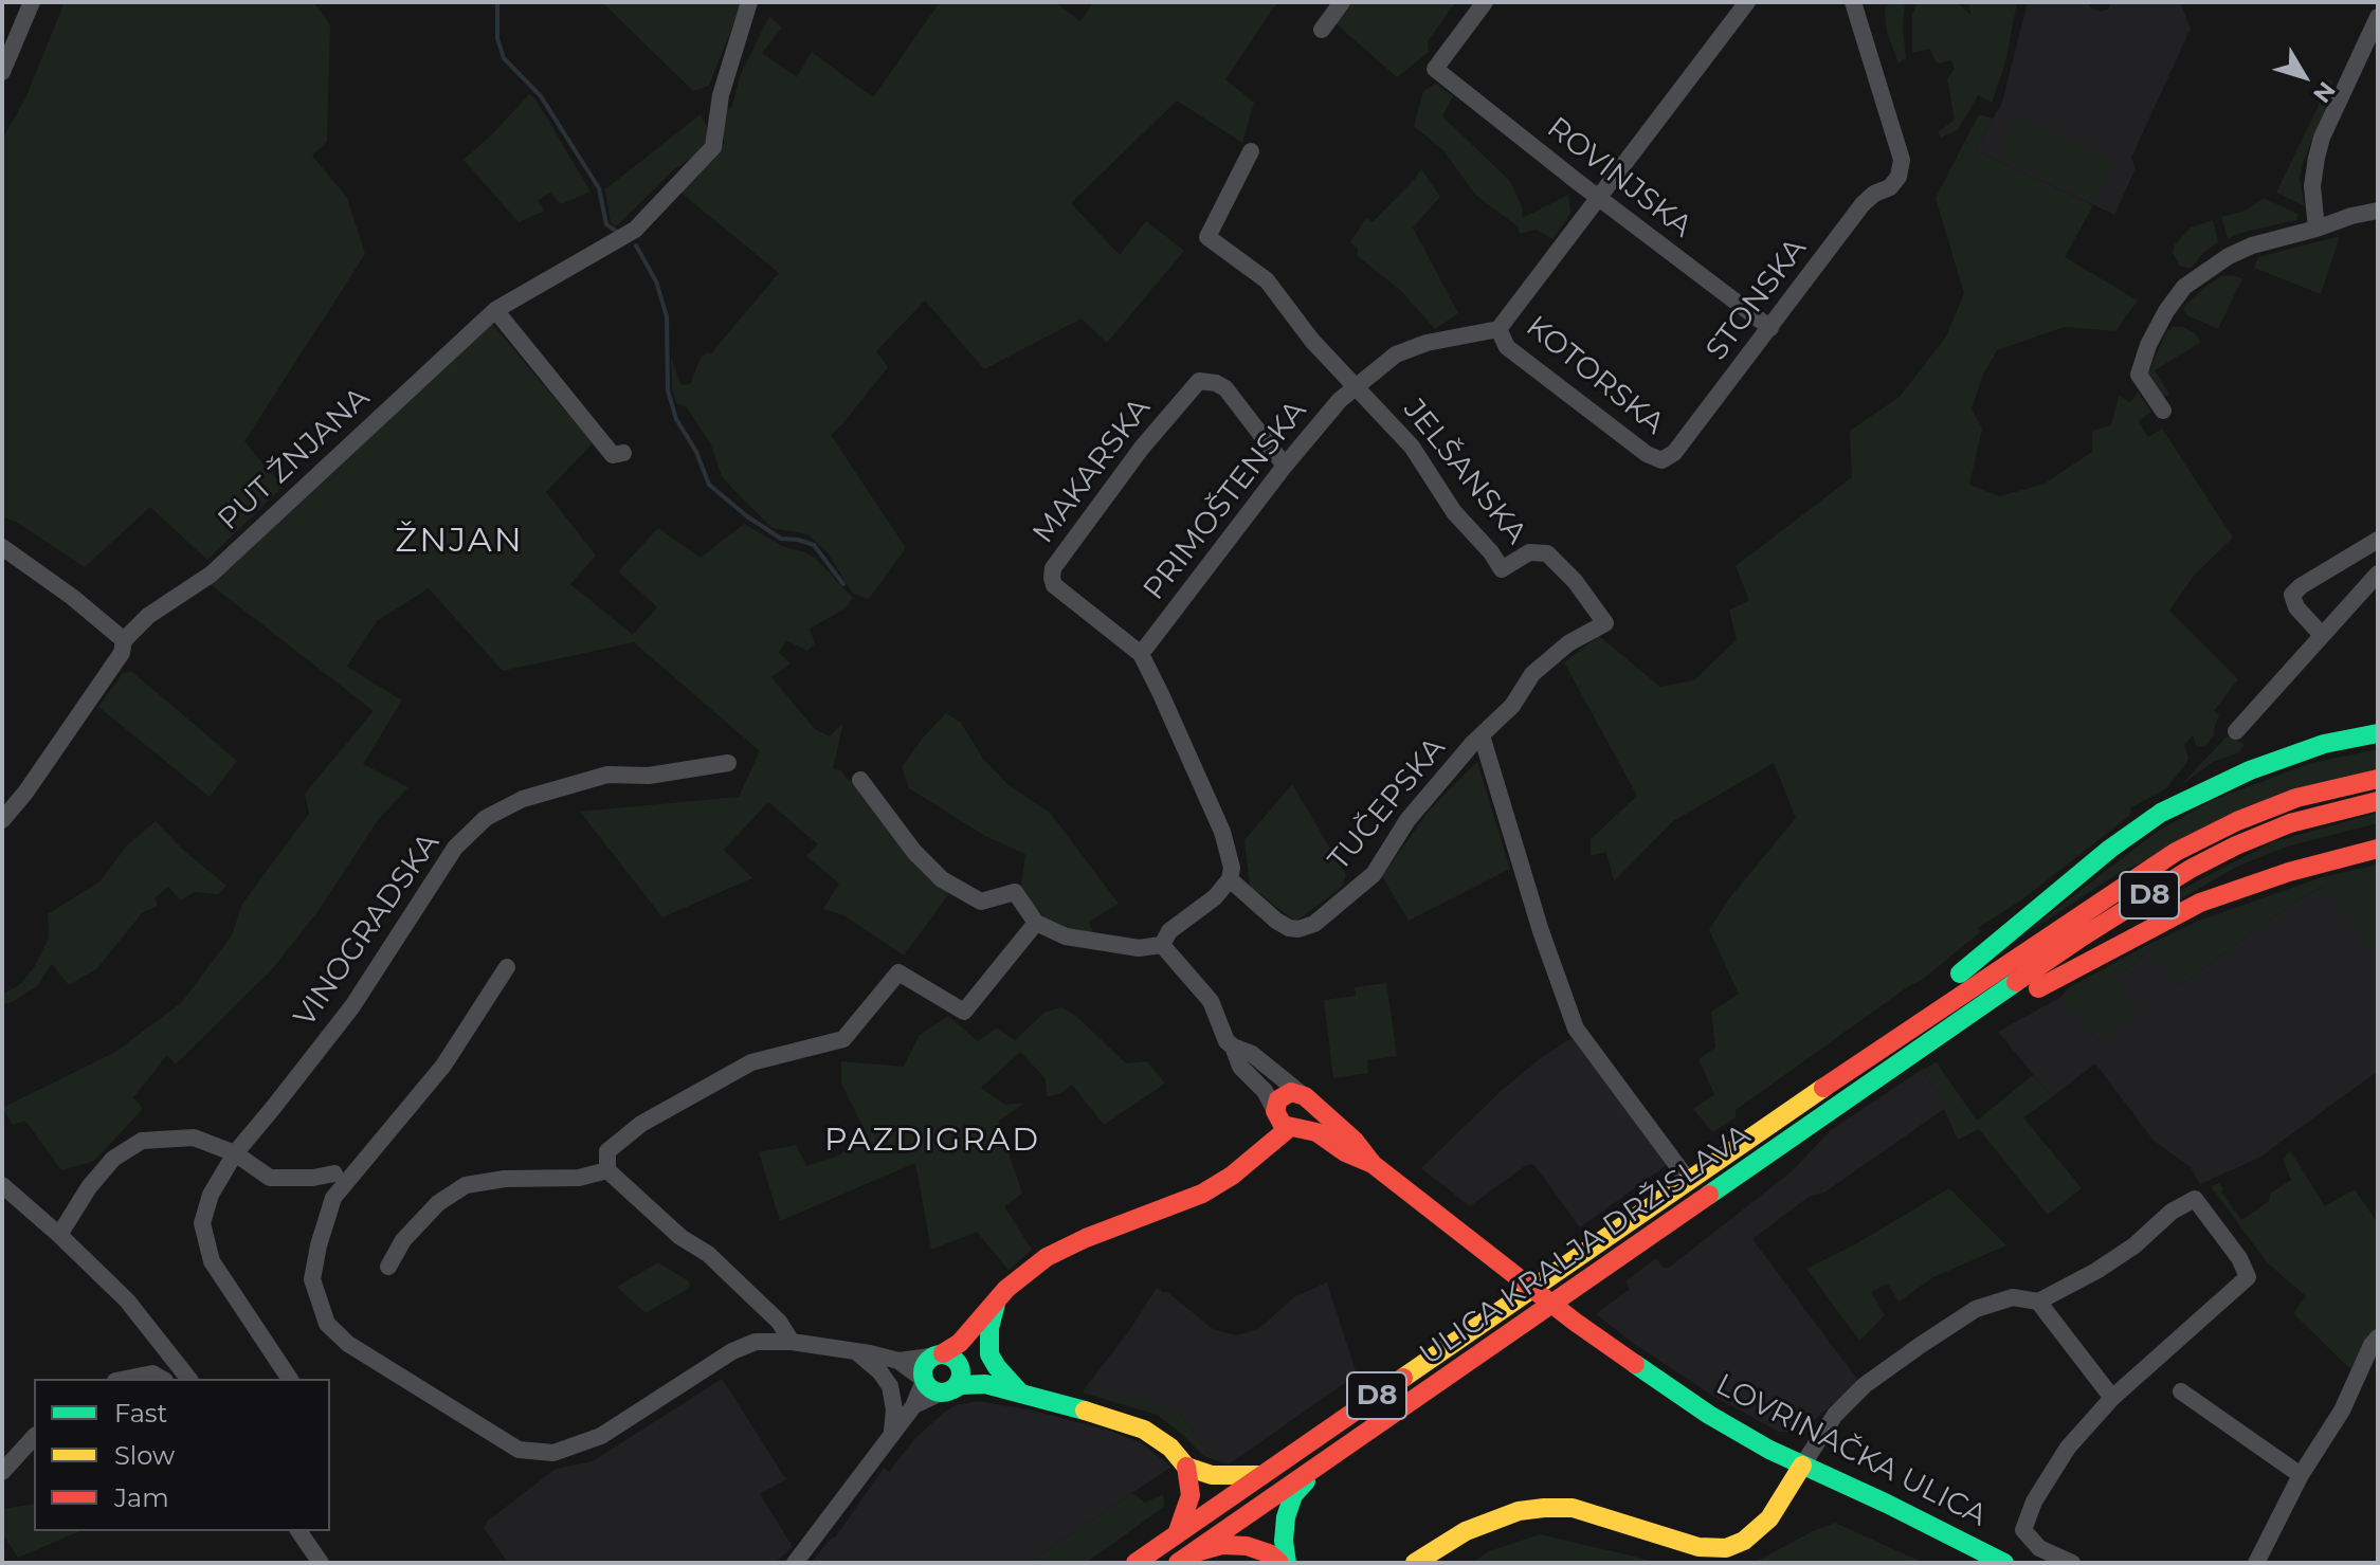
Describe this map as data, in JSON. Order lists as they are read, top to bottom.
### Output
{
  "streets": {
    "main road": ["D8", "ULICA KRALJA DRŽISLAVA", "LOVRINAČKA ULICA"],
    "street": [
      "ROVINJSKA",
      "STONSKA",
      "KOTORSKA",
      "PUT ŽNJANA",
      "MAKARSKA",
      "JELŠANSKA",
      "PRIMOŠTENSKA",
      "TUČEPSKA",
      "VINOGRADSKA"
    ]
  },
  "crossings": [
    ["ROVINJSKA", "STONSKA"],
    ["STONSKA", "KOTORSKA"],
    ["KOTORSKA", "PRIMOŠTENSKA"],
    ["MAKARSKA", "PRIMOŠTENSKA"],
    ["JELŠANSKA", "PRIMOŠTENSKA"],
    ["JELŠANSKA", "TUČEPSKA"],
    ["D8", "ULICA KRALJA DRŽISLAVA"]
  ],
  "districts": ["ŽNJAN", "PAZDIGRAD"],
  "legend": ["Fast", "Slow", "Jam"],
  "north": "bottom right"
}
